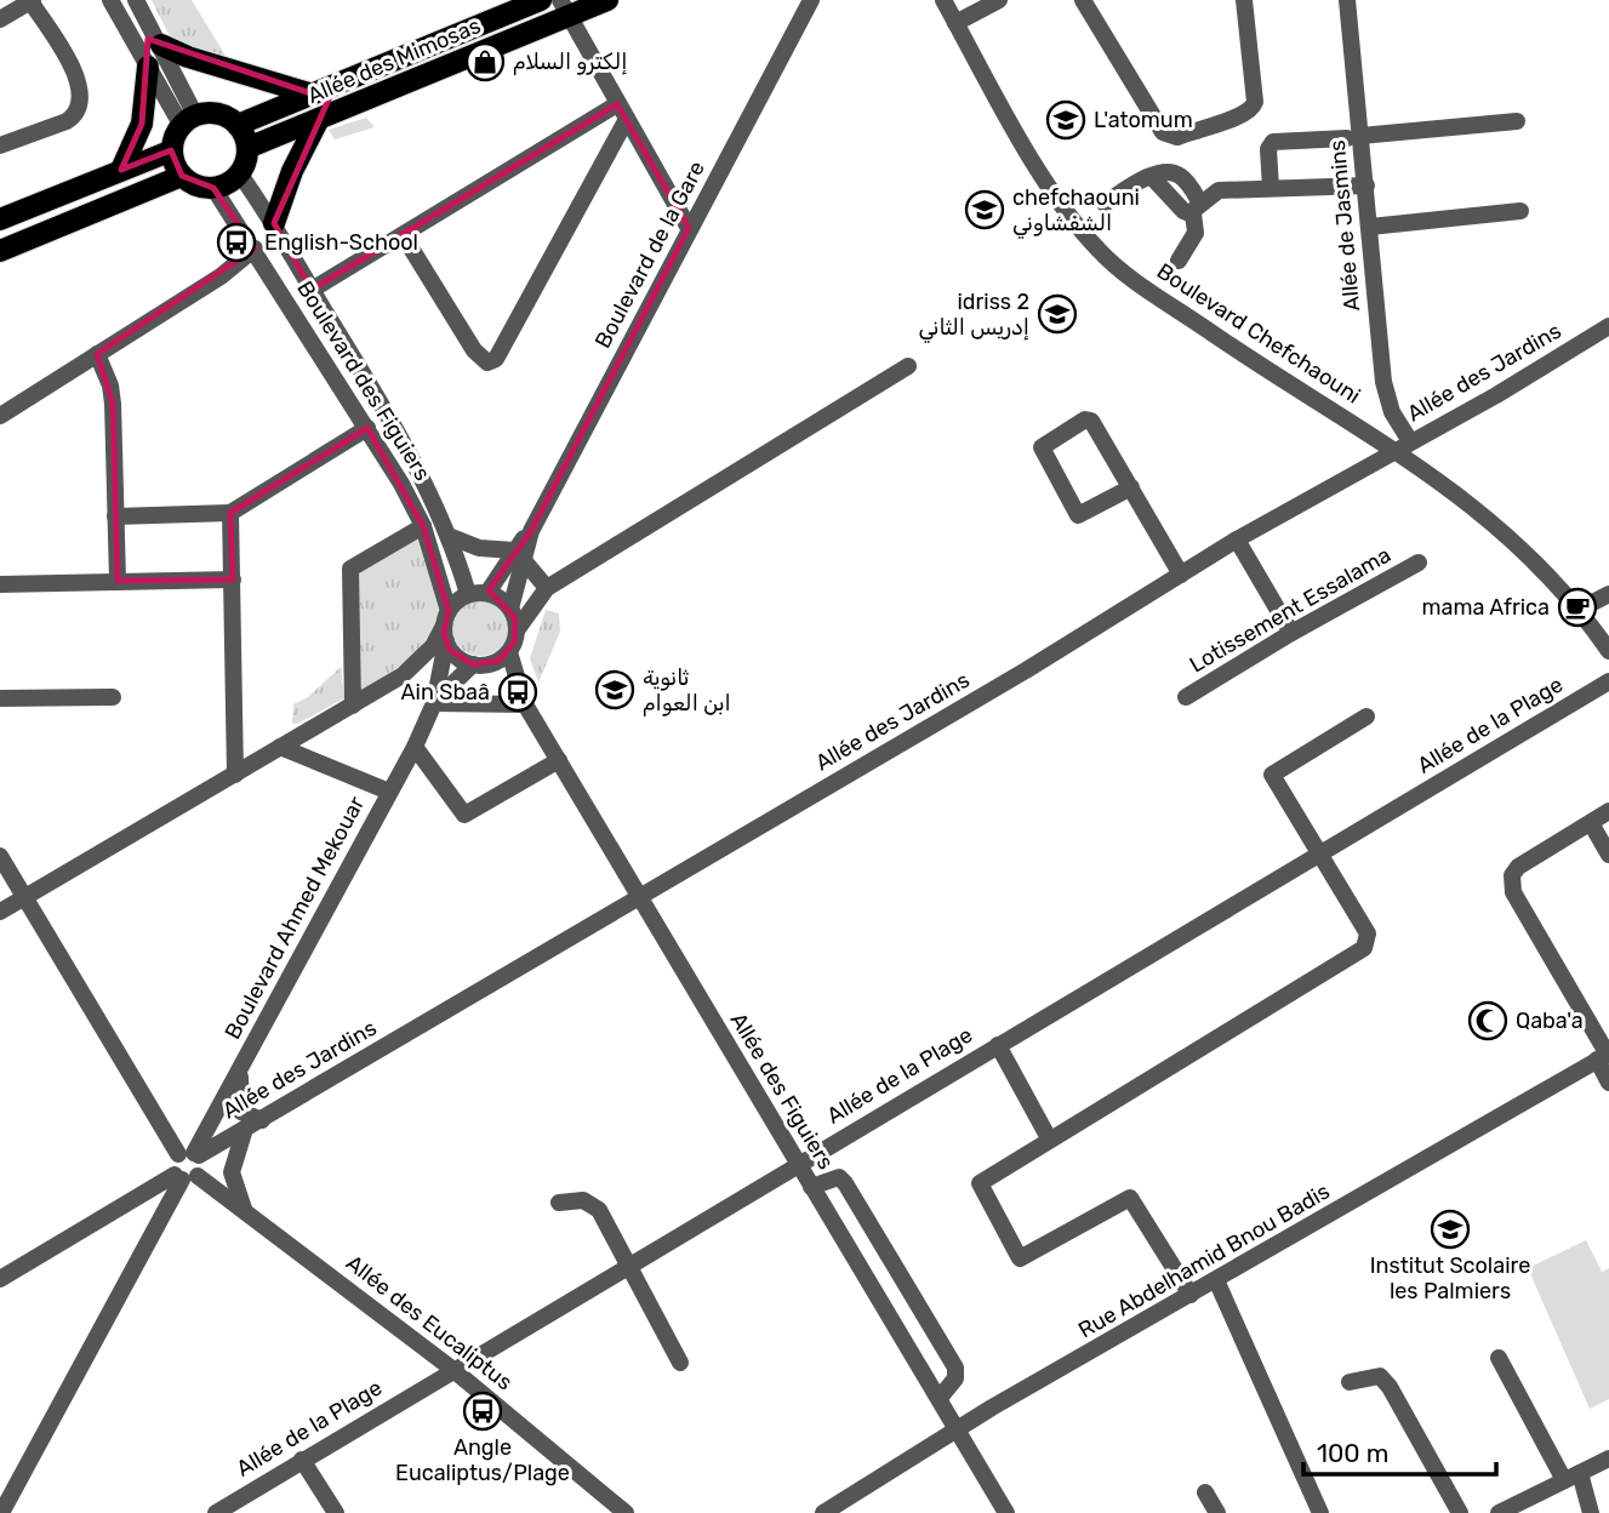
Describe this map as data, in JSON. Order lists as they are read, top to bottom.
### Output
{
  "streets": {
    "main road": ["Allée des Mimosas"],
    "street": [
      "Allée de Jasmins",
      "Boulevard de la Gare",
      "Boulevard Chefchaouni",
      "Allée des Jardins",
      "Boulevard des Figuiers",
      "Lotissement Essalama",
      "Allée de la Plage",
      "Boulevard Ahmed Mekouar",
      "Allée des Figuiers",
      "Rue Abdelhamid Bnou Badis",
      "Allée des Eucaliptus"
    ]
  },
  "crossings": [
    ["Allée des Mimosas", "Boulevard des Figuiers"],
    ["Allée de Jasmins", "Boulevard Chefchaouni"],
    ["Allée de Jasmins", "Allée des Jardins"],
    ["Boulevard de la Gare", "Boulevard des Figuiers"],
    ["Boulevard de la Gare", "Boulevard Ahmed Mekouar"],
    ["Boulevard de la Gare", "Allée des Figuiers"],
    ["Boulevard Chefchaouni", "Allée des Jardins"],
    ["Allée des Jardins", "Boulevard Ahmed Mekouar"],
    ["Allée des Jardins", "Allée des Figuiers"],
    ["Boulevard des Figuiers", "Boulevard Ahmed Mekouar"],
    ["Boulevard des Figuiers", "Allée des Figuiers"],
    ["Allée de la Plage", "Allée des Figuiers"],
    ["Allée de la Plage", "Allée des Eucaliptus"],
    ["Boulevard Ahmed Mekouar", "Allée des Figuiers"],
    ["Allée des Figuiers", "Rue Abdelhamid Bnou Badis"]
  ],
  "places": {
    "shop": ["إلكترو السلام"],
    "school or university": [
      "L'atomum",
      "chefchaouni الشفشاوني",
      "idriss 2 إدريس الثاني",
      "ثانوية ابن العوام",
      "Institut Scolaire les Palmiers"
    ],
    "bus stop": ["English-School", "Ain Sbaâ", "Angle Eucaliptus/Plage"],
    "cafe": ["mama Africa"],
    "mosque": ["Qaba'a"]
  },
  "scale_bar": "100 m"
}
